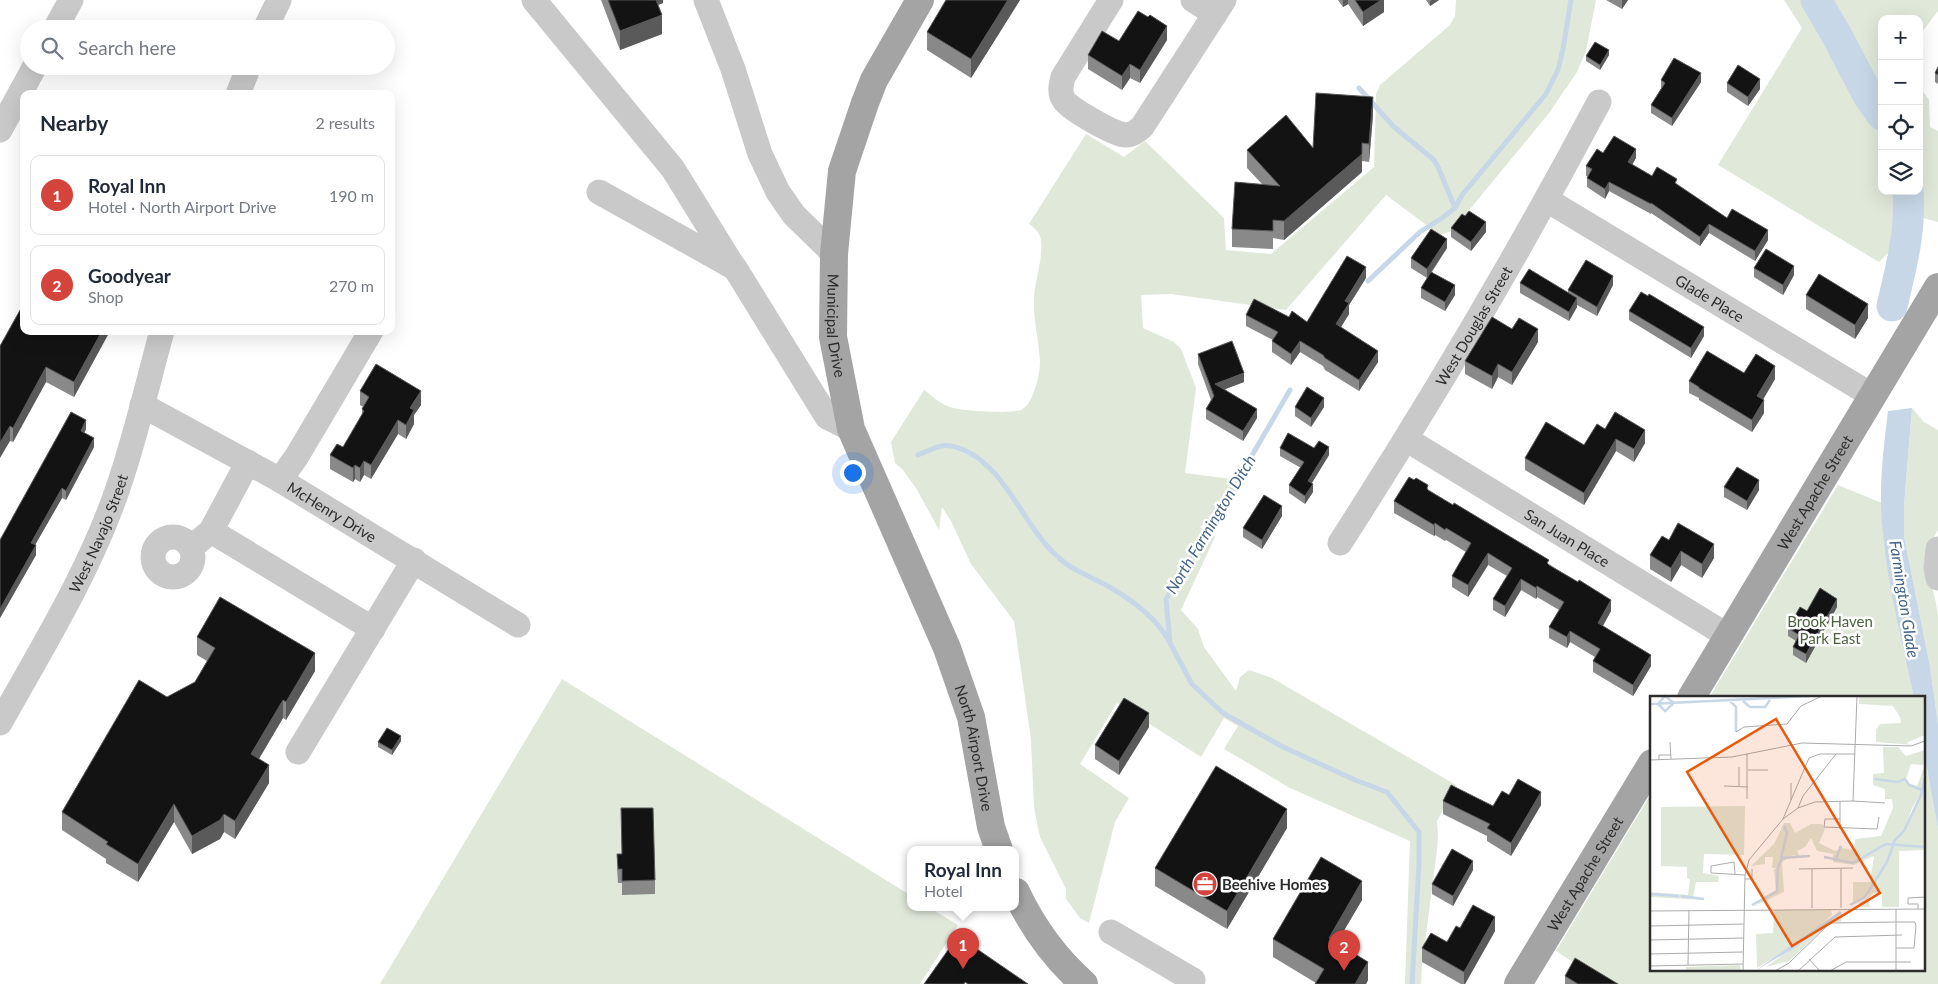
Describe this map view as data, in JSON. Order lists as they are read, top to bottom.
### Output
{
  "streets": {
    "main road": ["Municipal Drive", "West Apache Street", "North Airport Drive"],
    "street": [
      "Glade Place",
      "West Douglas Street",
      "McHenry Drive",
      "West Navajo Street",
      "San Juan Place"
    ]
  },
  "crossings": [
    ["Glade Place", "West Douglas Street"],
    ["Glade Place", "West Apache Street"],
    ["Municipal Drive", "North Airport Drive"],
    ["West Douglas Street", "San Juan Place"],
    ["West Apache Street", "San Juan Place"],
    ["McHenry Drive", "West Navajo Street"]
  ],
  "water": ["North Farmington Ditch", "Farmington Glade"],
  "parks": ["Brook Haven Park East"],
  "places": {
    "office": ["Beehive Homes"]
  },
  "page": {
    "map_buttons": ["+", "−"],
    "search": "Search here",
    "heading": ["Nearby", "2 results"],
    "list": [
      {
        "mark": "1",
        "name": "Royal Inn",
        "note": "Hotel · North Airport Drive",
        "value": "190 m"
      },
      {
        "mark": "2",
        "name": "Goodyear",
        "note": "Shop",
        "value": "270 m"
      }
    ],
    "popup": ["Royal Inn", "Hotel"],
    "pins": ["1", "2"]
  }
}
